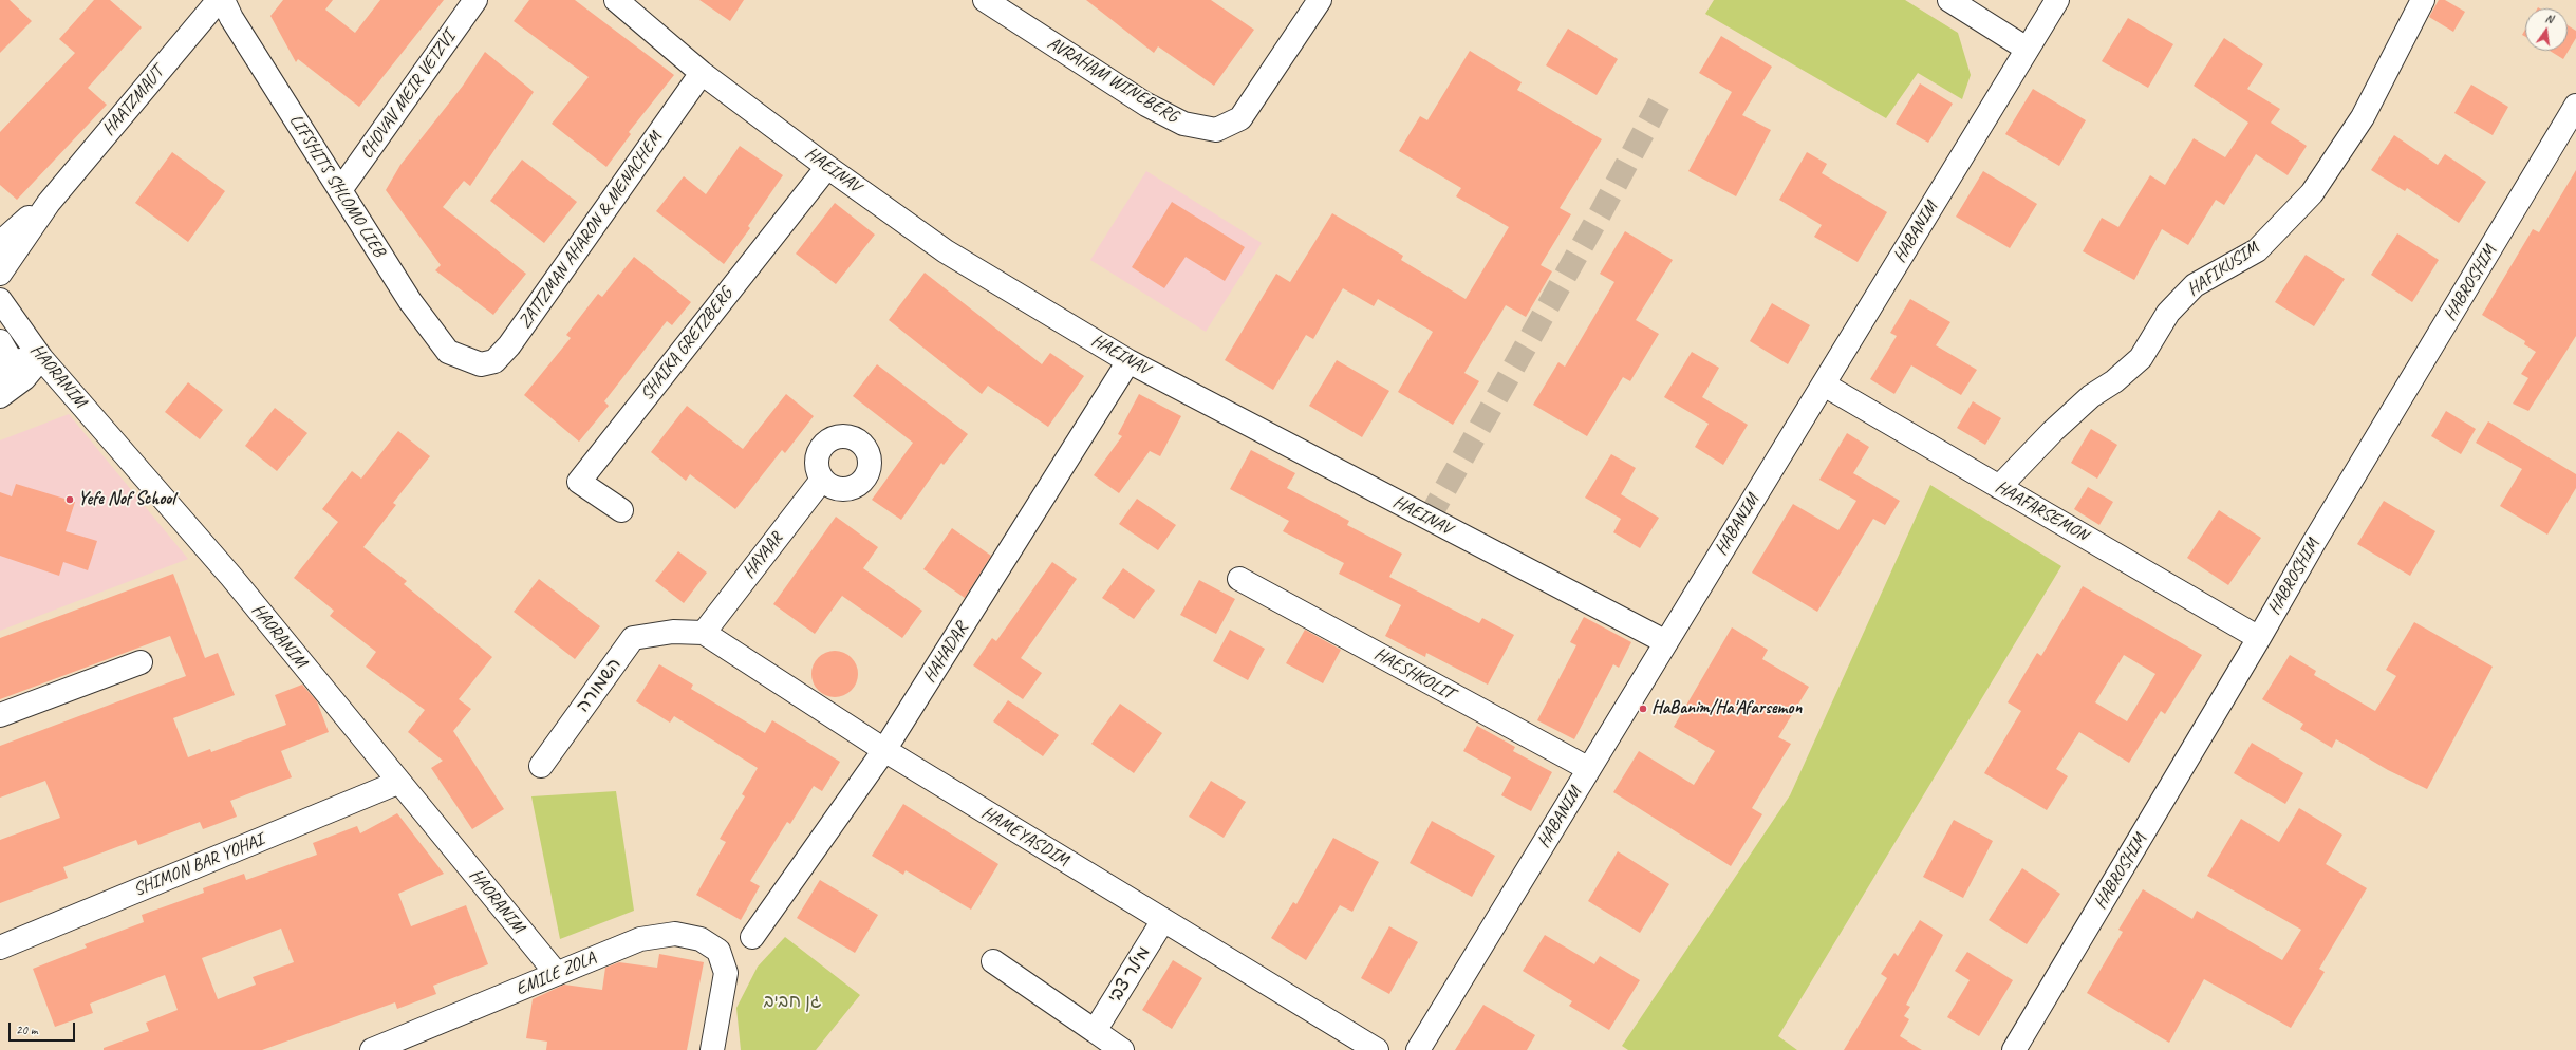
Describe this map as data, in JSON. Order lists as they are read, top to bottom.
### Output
{
  "streets": {
    "street": [
      "AVRAHAM WINEBERG",
      "CHOVAV MEIR VETZVI",
      "HAATZMAUT",
      "HAEINAV",
      "LIFSHITS SHLOMO LIEB",
      "ZATTZMAN AHARON & MENACHEM",
      "HABANIM",
      "HAFIKUSIM",
      "HABROSHIM",
      "SHAIKA GRETZBERG",
      "HAORANIM",
      "HAAFARSEMON",
      "HAYAAR",
      "HAHADAR",
      "HAESHKOLIT",
      "השמורה",
      "HAMEYASDIM",
      "SHIMON BAR YOHAI",
      "EMILE ZOLA",
      "מילר צבי"
    ]
  },
  "crossings": [
    ["CHOVAV MEIR VETZVI", "LIFSHITS SHLOMO LIEB"],
    ["HAEINAV", "ZATTZMAN AHARON & MENACHEM"],
    ["HAEINAV", "HABANIM"],
    ["HAEINAV", "SHAIKA GRETZBERG"],
    ["HAEINAV", "HAHADAR"],
    ["LIFSHITS SHLOMO LIEB", "ZATTZMAN AHARON & MENACHEM"],
    ["HABANIM", "HAAFARSEMON"],
    ["HABANIM", "HAESHKOLIT"],
    ["HAFIKUSIM", "HAAFARSEMON"],
    ["HABROSHIM", "HAAFARSEMON"],
    ["HAORANIM", "SHIMON BAR YOHAI"],
    ["HAORANIM", "EMILE ZOLA"],
    ["HAYAAR", "השמורה"],
    ["HAYAAR", "HAMEYASDIM"],
    ["HAHADAR", "HAMEYASDIM"],
    ["השמורה", "HAMEYASDIM"],
    ["HAMEYASDIM", "מילר צבי"]
  ],
  "parks": ["גן חביב"],
  "places": ["Yefe Nof School", "HaBanim/Ha'Afarsemon"],
  "scale_bar": "20 m",
  "north": "top"
}
